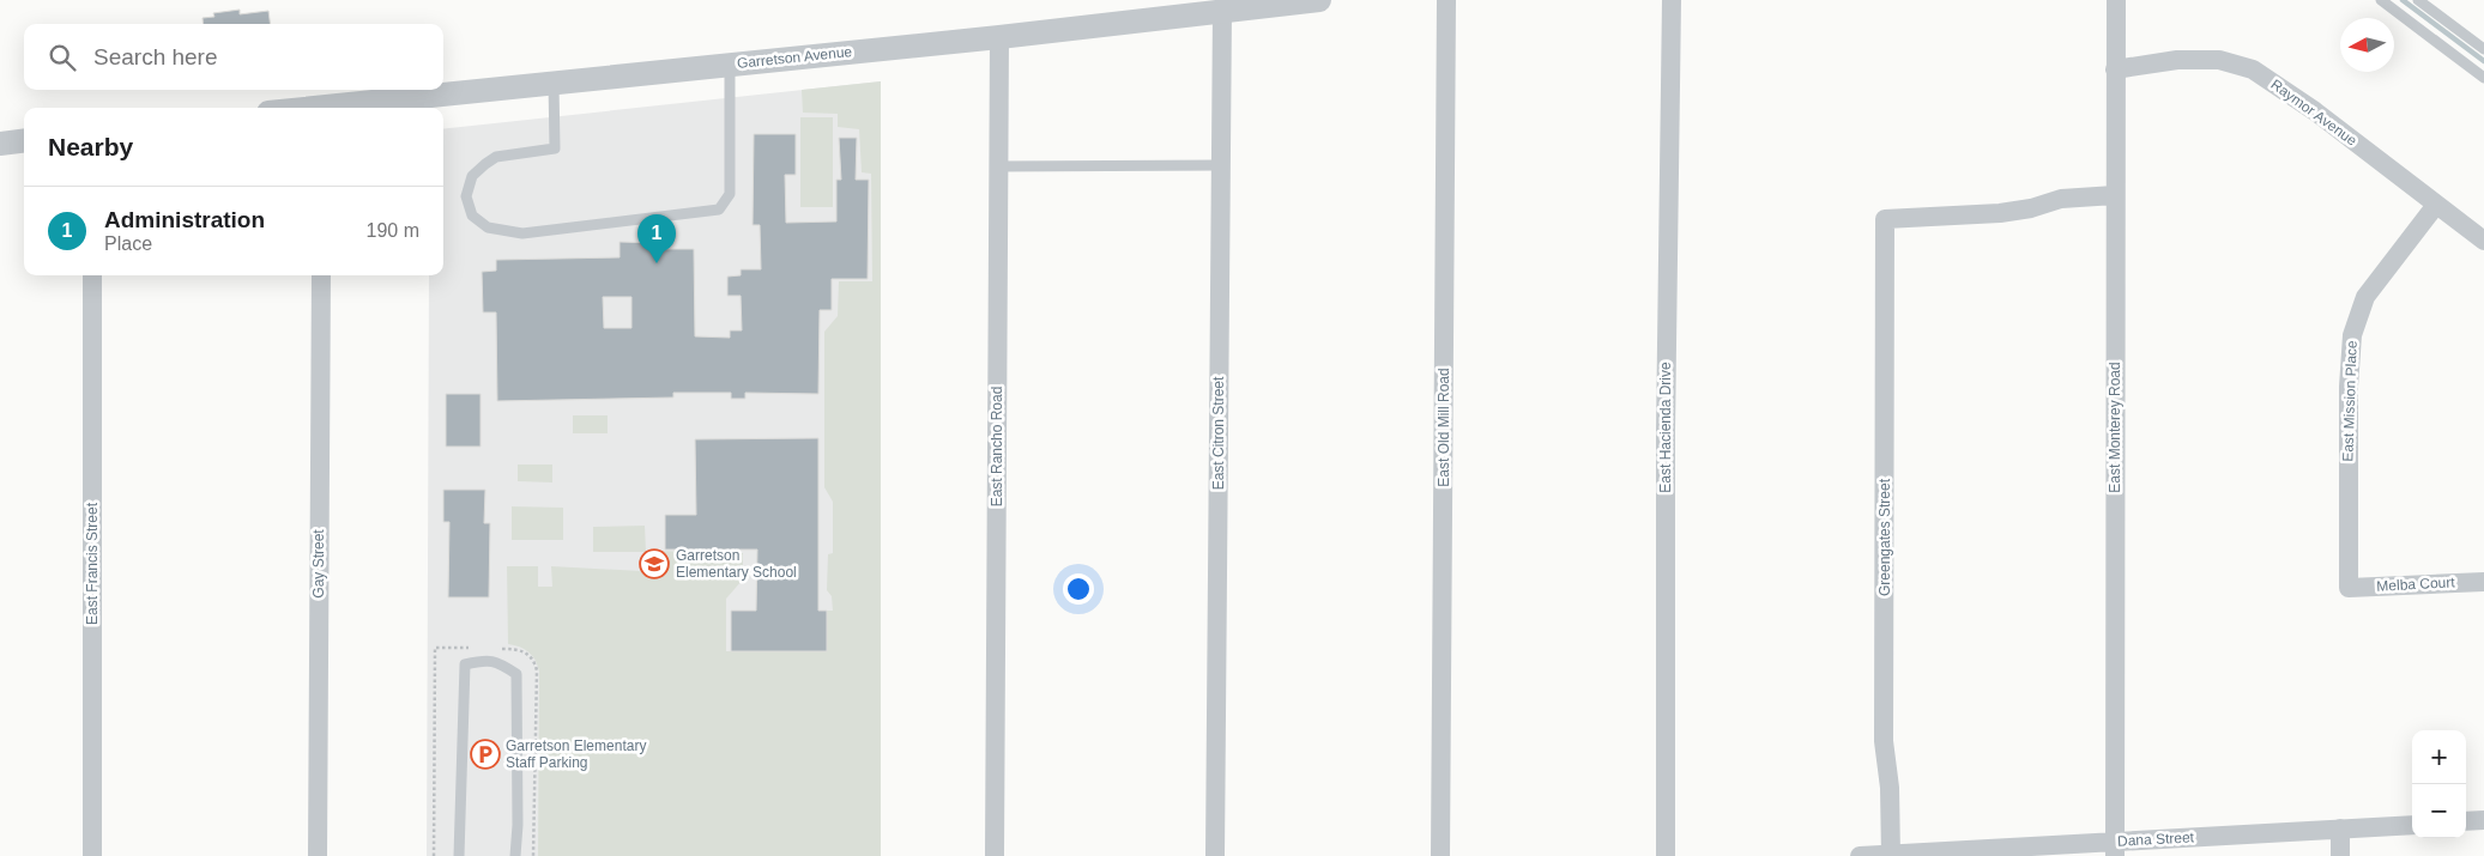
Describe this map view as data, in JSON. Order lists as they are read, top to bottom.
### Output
{
  "streets": {
    "street": [
      "Garretson Avenue",
      "Raymor Avenue",
      "East Mission Place",
      "East Old Mill Road",
      "East Hacienda Drive",
      "East Monterey Road",
      "East Citron Street",
      "East Rancho Road",
      "Greengates Street",
      "East Francis Street",
      "Gay Street",
      "Melba Court",
      "Dana Street"
    ]
  },
  "crossings": [
    ["Garretson Avenue", "East Citron Street"],
    ["Garretson Avenue", "East Rancho Road"],
    ["Raymor Avenue", "East Mission Place"],
    ["Raymor Avenue", "East Monterey Road"],
    ["East Mission Place", "Melba Court"],
    ["East Monterey Road", "Greengates Street"],
    ["East Monterey Road", "Dana Street"],
    ["Greengates Street", "Dana Street"]
  ],
  "places": {
    "school or university": ["Garretson Elementary School"],
    "parking": ["Garretson Elementary Staff Parking"]
  },
  "north": "left",
  "page": {
    "search": "Search here",
    "heading": "Nearby",
    "list": [
      {
        "mark": "1",
        "name": "Administration",
        "note": "Place",
        "value": "190 m"
      }
    ],
    "pins": "1",
    "map_buttons": ["+", "−"]
  }
}
